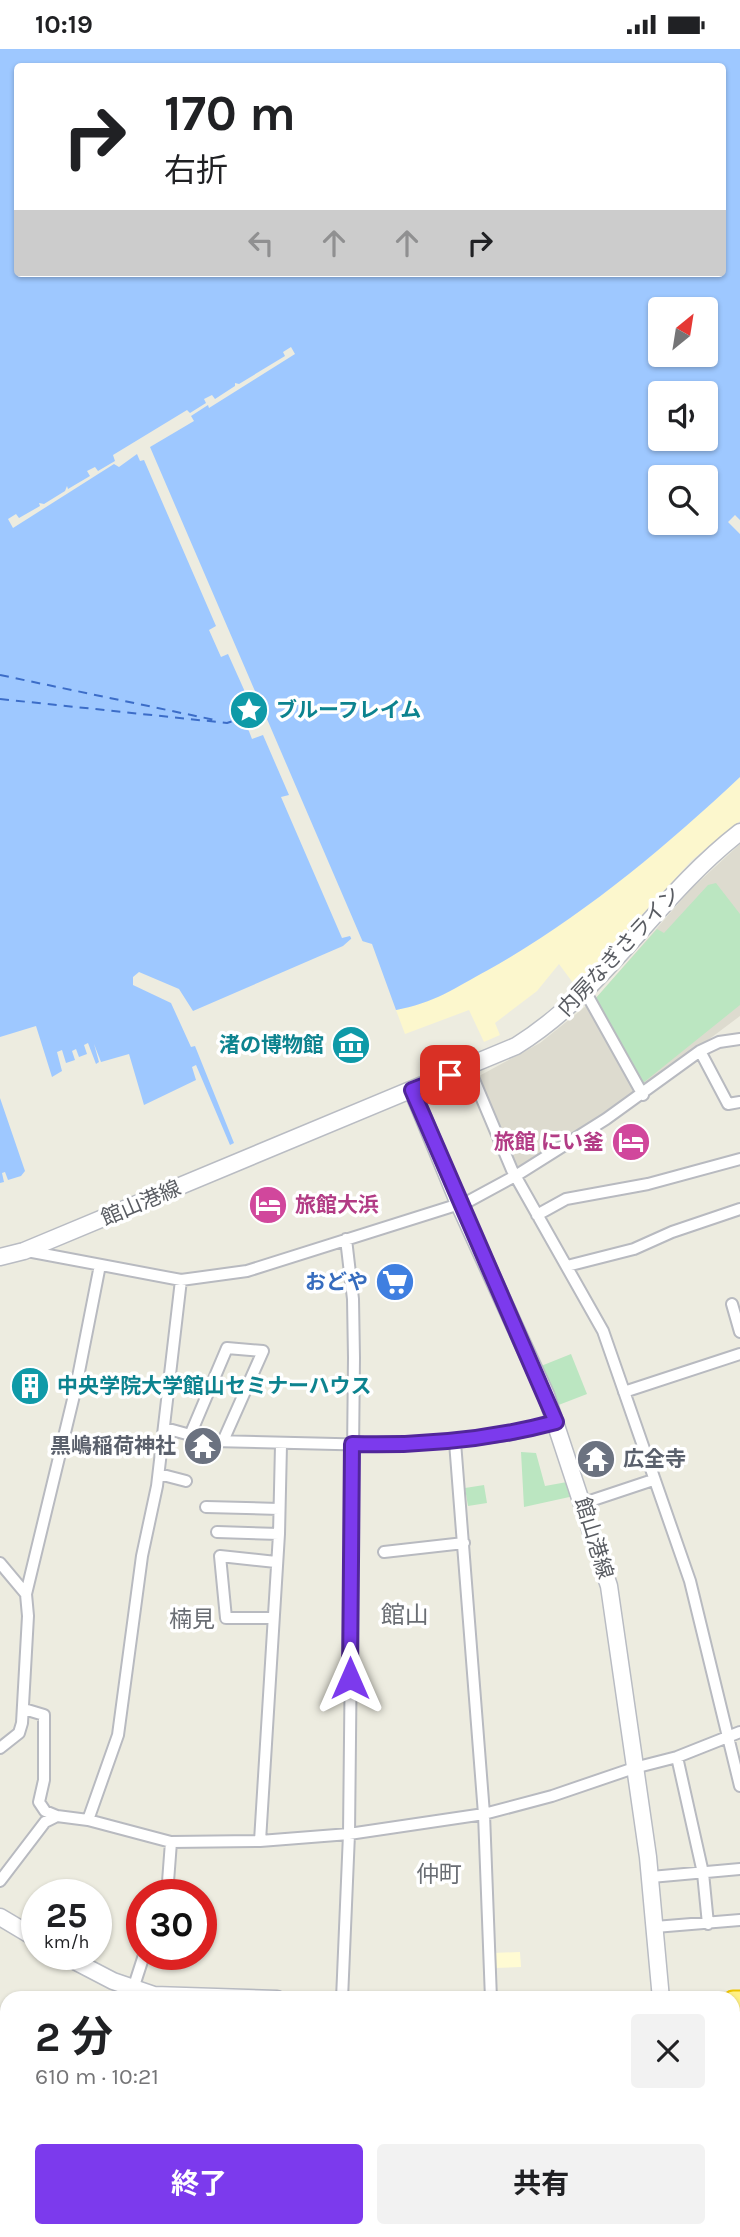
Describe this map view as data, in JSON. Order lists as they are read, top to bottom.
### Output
{
  "streets": {
    "main road": ["内房なぎさライン", "館山港線"]
  },
  "crossings": [
    ["内房なぎさライン", "館山港線"]
  ],
  "districts": ["館山", "楠見", "仲町"],
  "places": {
    "place": ["ブルーフレイム"],
    "museum": ["渚の博物館"],
    "hotel": ["旅館 にい釜", "旅館大浜"],
    "supermarket": ["おどや"],
    "building": ["中央学院大学館山セミナーハウス"],
    "temple": ["黒嶋稲荷神社", "広全寺"]
  },
  "north": "top right",
  "page": {
    "status": "10:19",
    "turn": ["170 m", "右折"],
    "speed": "25 km/h",
    "limit": "30",
    "heading": ["2 分", "610 m · 10:21"],
    "buttons": ["終了", "共有"]
  }
}
